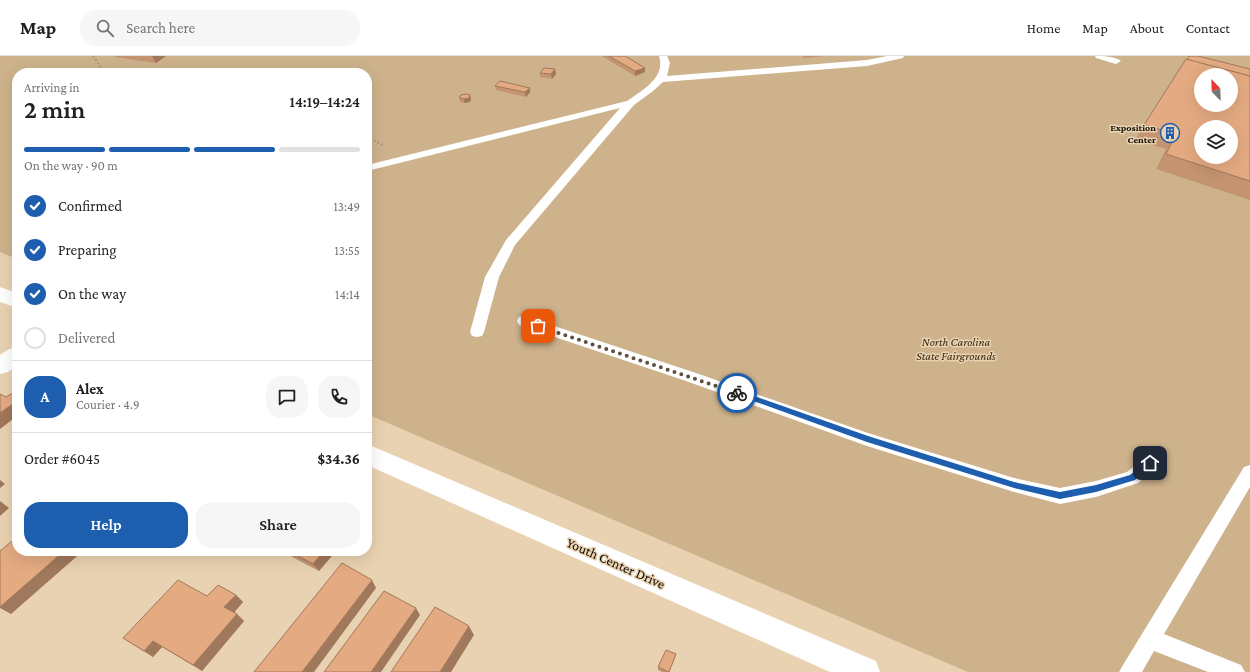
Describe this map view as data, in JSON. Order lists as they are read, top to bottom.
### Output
{
  "streets": {
    "street": ["Youth Center Drive"]
  },
  "parks": ["North Carolina State Fairgrounds"],
  "places": {
    "building": ["Exposition Center"]
  },
  "north": "top left",
  "page": {
    "header": "Map",
    "search": "Search here",
    "nav": [
      "Home",
      "Map",
      "About",
      "Contact"
    ],
    "heading": ["2 min", "Arriving in", "14:19–14:24"],
    "panel": [
      "Alex",
      "Courier · 4.9",
      "Order #6045",
      "$34.36"
    ],
    "bar": "On the way · 90 m",
    "list": [
      ["Confirmed", "13:49"],
      ["Preparing", "13:55"],
      ["On the way", "14:14"],
      "Delivered"
    ],
    "round": "A",
    "buttons": ["Help", "Share"]
  }
}
